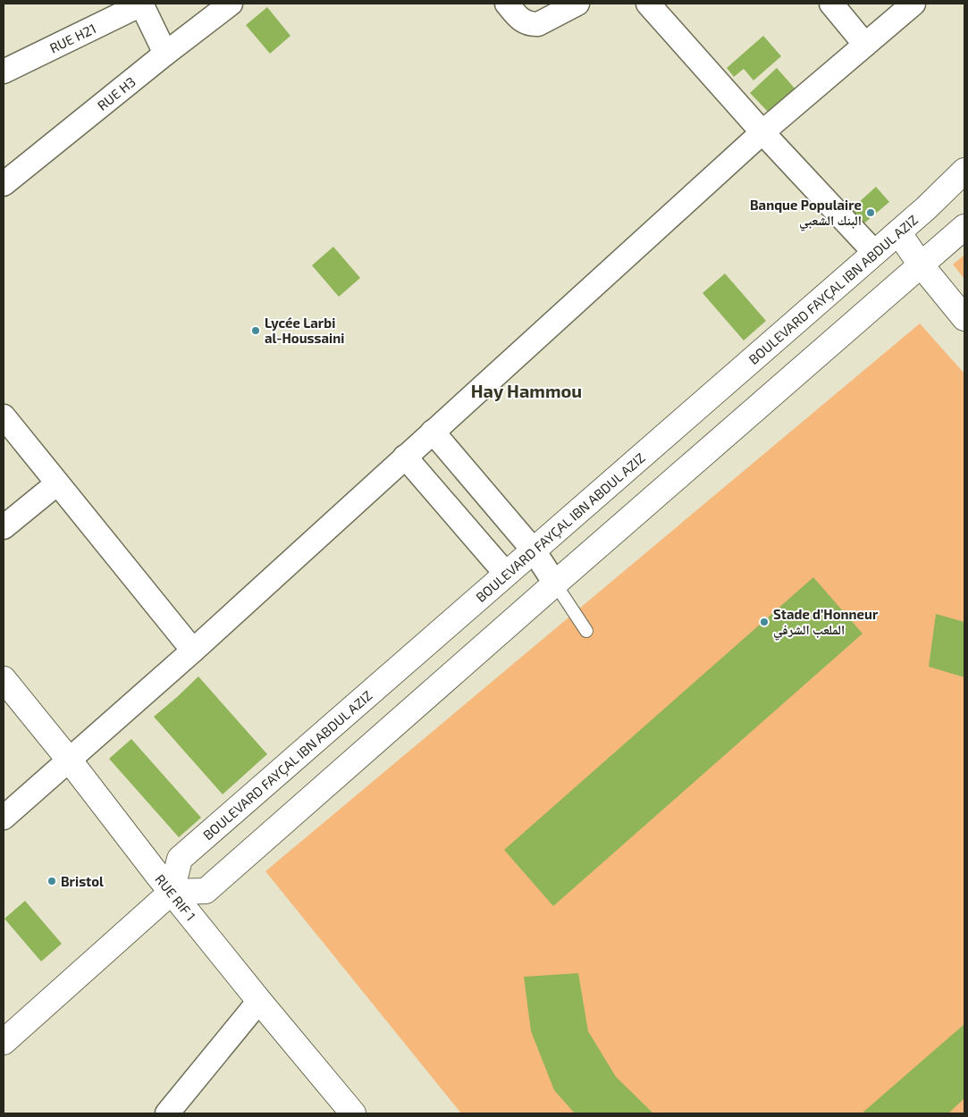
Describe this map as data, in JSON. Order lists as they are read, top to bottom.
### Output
{
  "streets": {
    "main road": ["BOULEVARD FAYÇAL IBN ABDUL AZIZ", "RUE RIF 1"],
    "street": ["RUE H21", "RUE H3"]
  },
  "crossings": [
    ["BOULEVARD FAYÇAL IBN ABDUL AZIZ", "RUE RIF 1"]
  ],
  "districts": ["Hay Hammou"],
  "places": [
    "Banque Populaire البنك الشعبي",
    "Lycée Larbi al-Houssaini",
    "Stade d’Honneur الملعب الشرفي",
    "Bristol"
  ]
}
